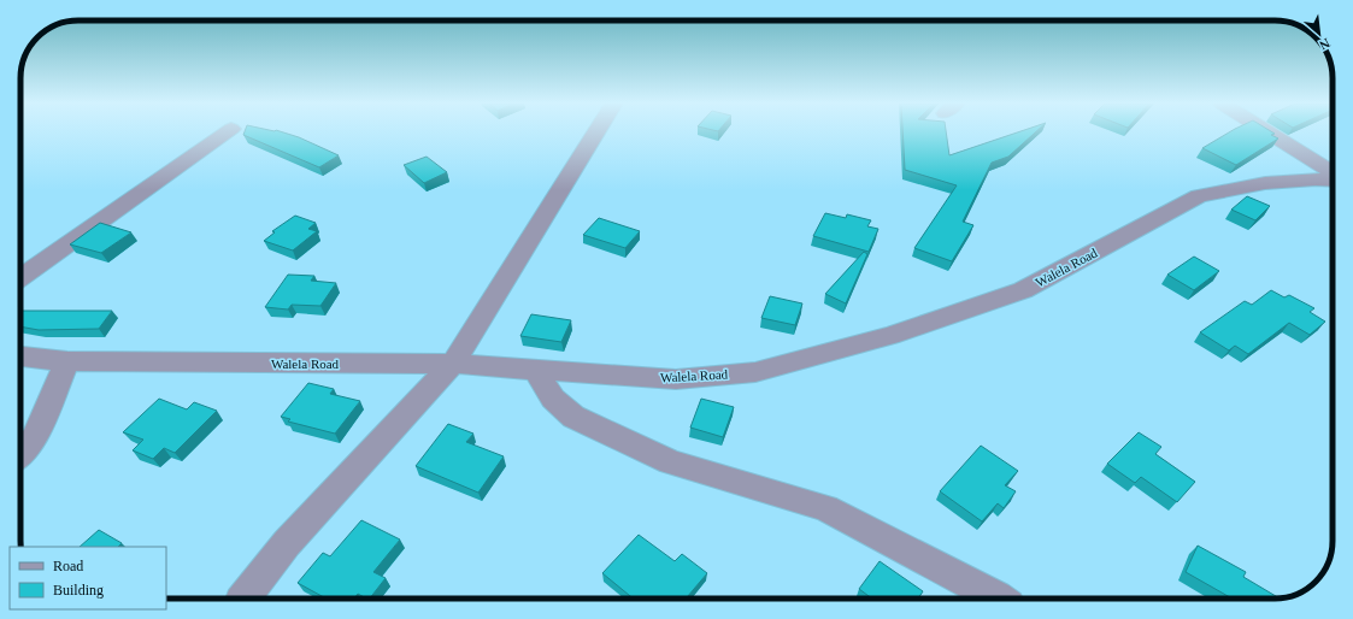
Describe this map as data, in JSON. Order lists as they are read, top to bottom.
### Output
{
  "streets": {
    "street": ["Walela Road"]
  },
  "legend": ["Road", "Building"],
  "north": "bottom right"
}
